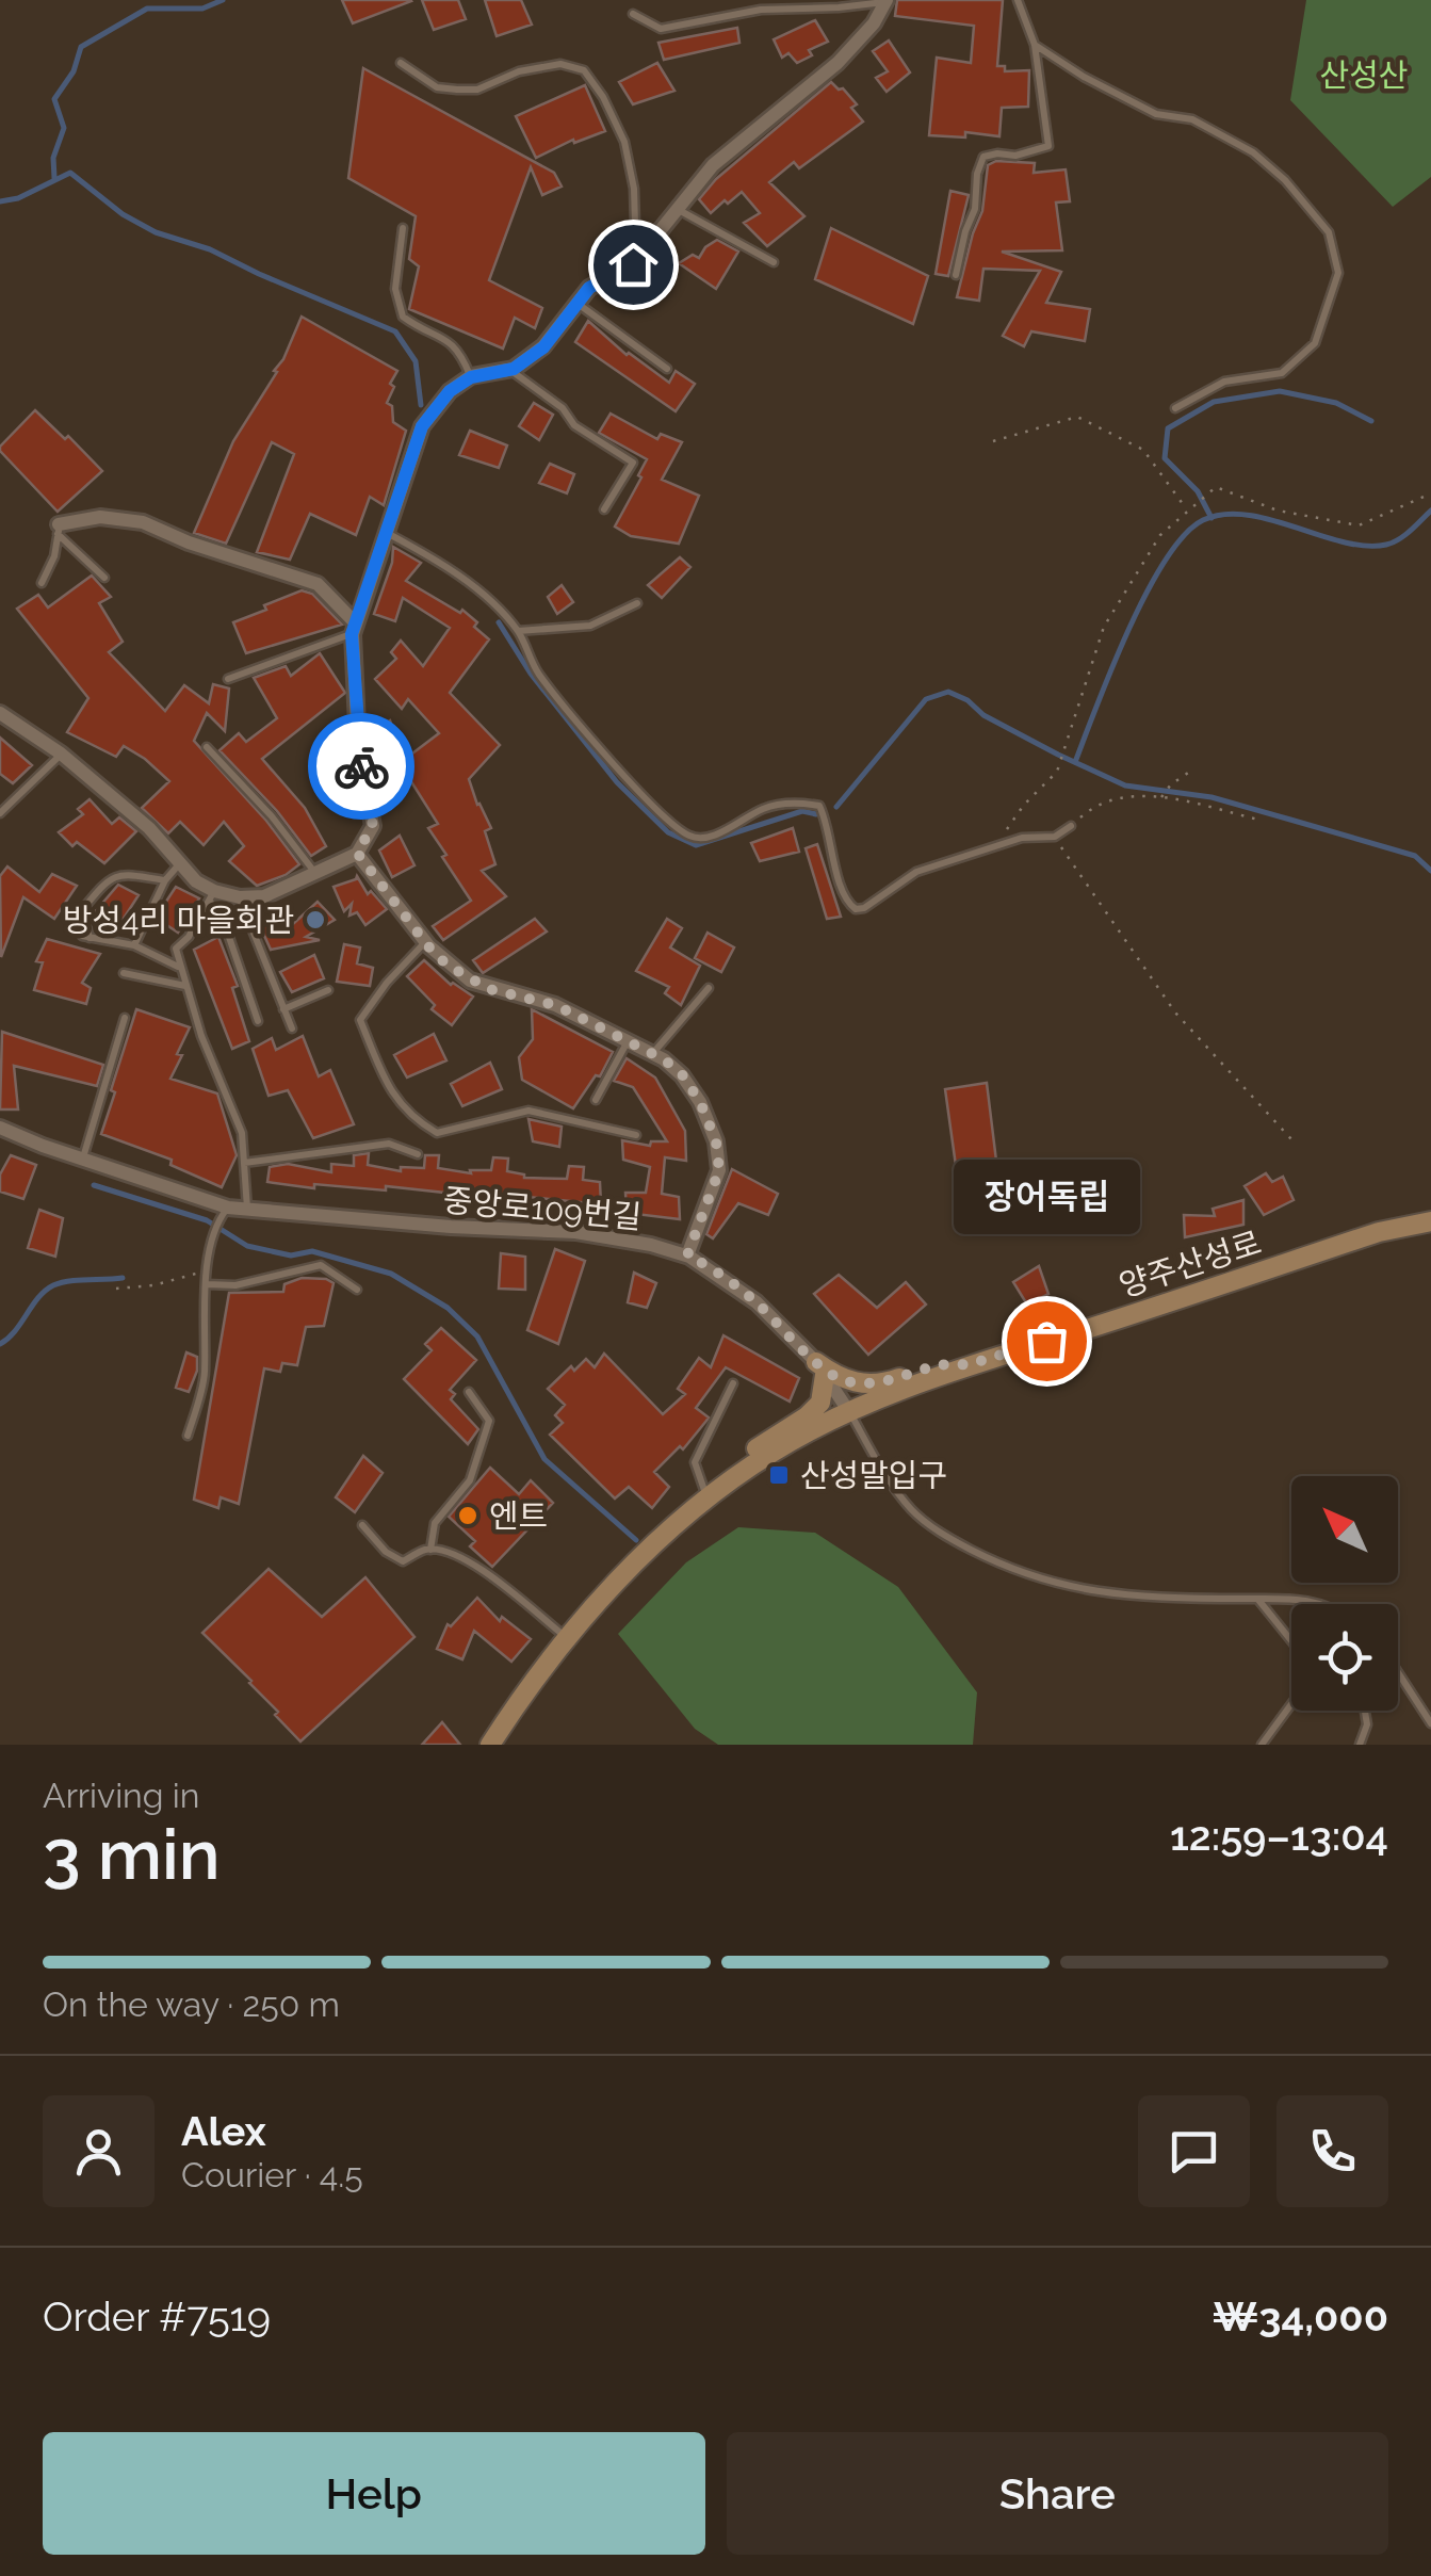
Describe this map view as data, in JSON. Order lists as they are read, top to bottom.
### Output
{
  "streets": {
    "street": ["중앙로109번길", "양주산성로"]
  },
  "crossings": [
    ["중앙로109번길", "양주산성로"]
  ],
  "parks": ["산성산"],
  "places": {
    "other": ["방성4리 마을회관", "장어독립", "엔트"],
    "transit": ["산성말입구"]
  },
  "north": "top left",
  "page": {
    "bubble": "장어독립",
    "heading": ["3 min", "Arriving in", "12:59–13:04"],
    "panel": [
      "Alex",
      "Courier · 4.5",
      "Order #7519",
      "₩34,000"
    ],
    "bar": "On the way · 250 m",
    "buttons": ["Help", "Share"]
  }
}
